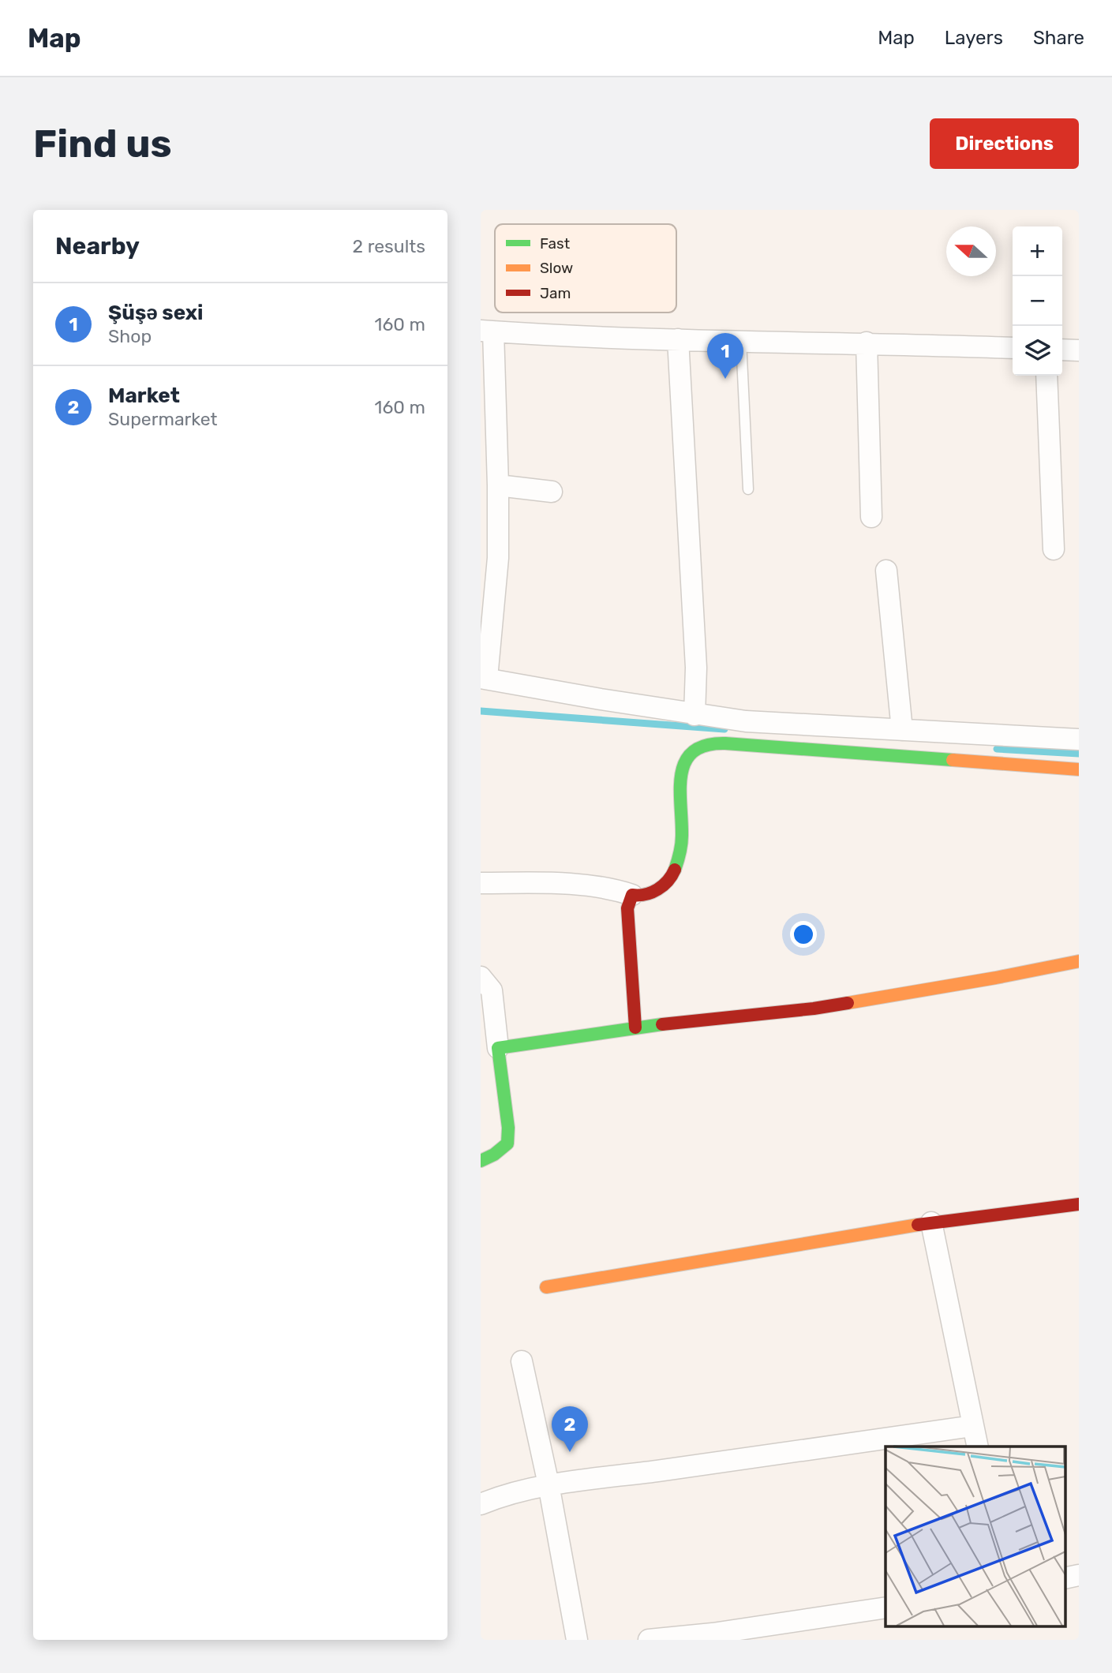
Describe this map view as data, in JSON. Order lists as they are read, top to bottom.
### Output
{
  "legend": ["Fast", "Slow", "Jam"],
  "north": "left",
  "page": {
    "header": "Map",
    "nav": ["Map", "Layers", "Share"],
    "buttons": "Directions",
    "title": "Find us",
    "heading": ["Nearby", "2 results"],
    "map_buttons": ["+", "−"],
    "list": [
      {
        "mark": "1",
        "name": "Şüşə sexi",
        "note": "Shop",
        "value": "160 m"
      },
      {
        "mark": "2",
        "name": "Market",
        "note": "Supermarket",
        "value": "160 m"
      }
    ],
    "pins": ["1", "2"]
  }
}
